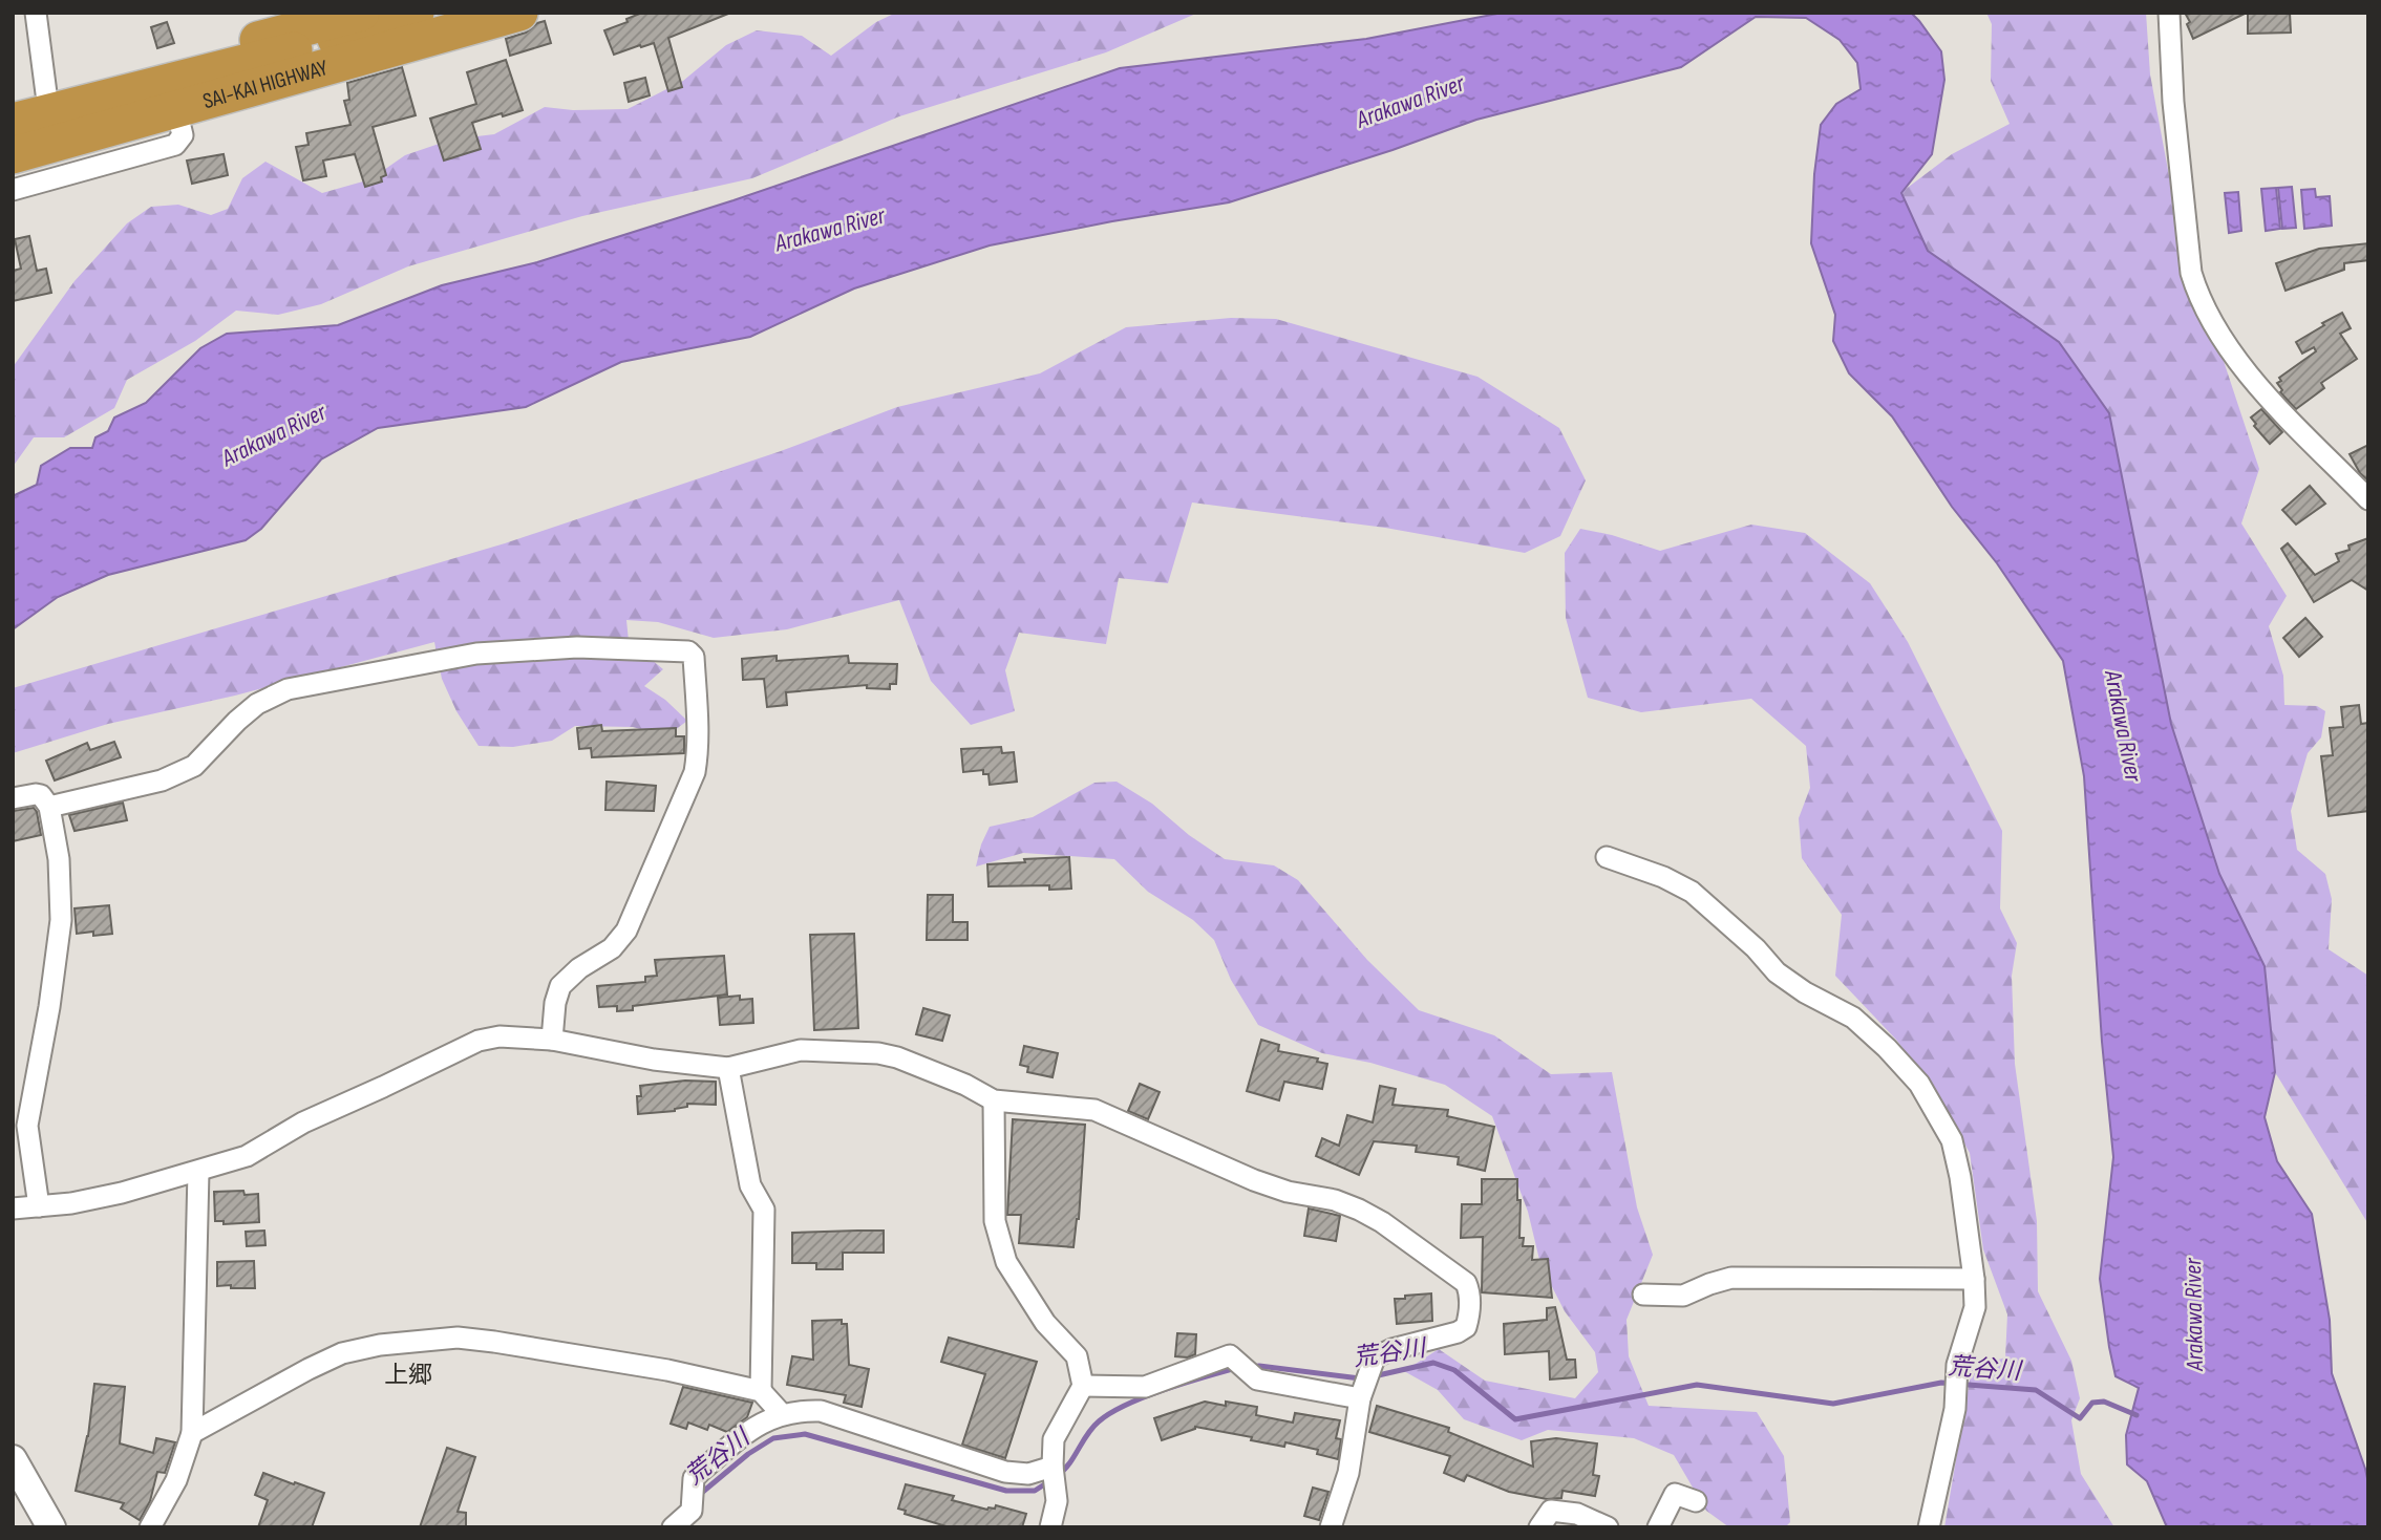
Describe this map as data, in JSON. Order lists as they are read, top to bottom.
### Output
{
  "streets": {
    "highway": ["SAI-KAI HIGHWAY"]
  },
  "districts": ["上郷"],
  "water": ["Arakawa River", "荒谷川"]
}
